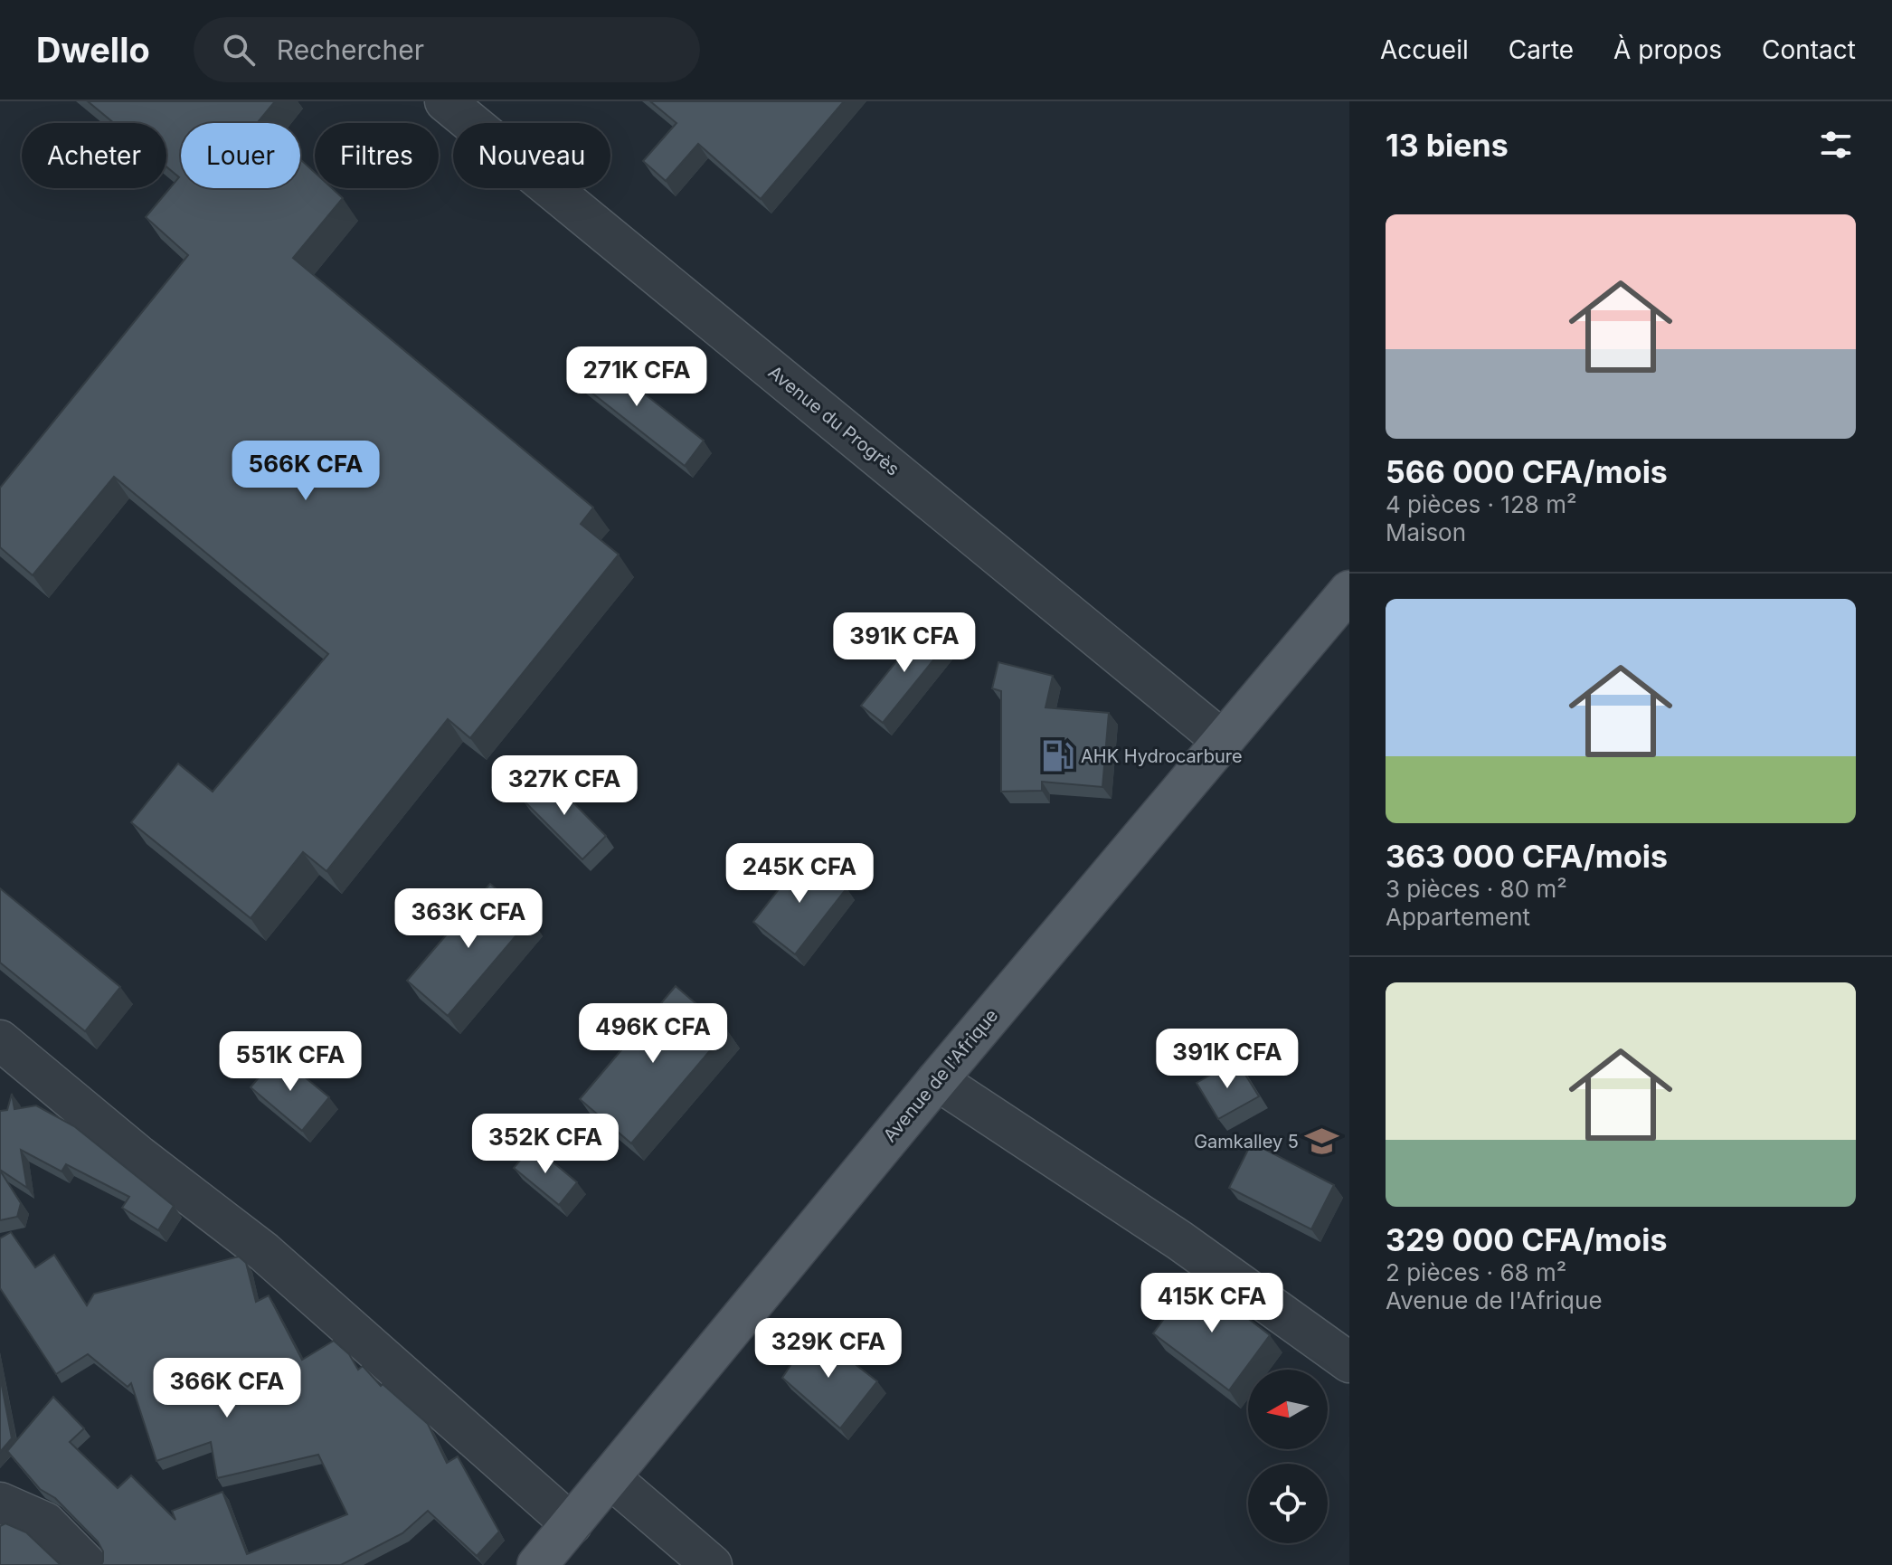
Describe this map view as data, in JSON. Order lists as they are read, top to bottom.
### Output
{
  "streets": {
    "main road": ["Avenue de l'Afrique"],
    "street": ["Avenue du Progrès"]
  },
  "crossings": [
    ["Avenue du Progrès", "Avenue de l'Afrique"]
  ],
  "places": {
    "fuel station": ["AHK Hydrocarbure"],
    "school or university": ["Gamkalley 5"]
  },
  "north": "left",
  "page": {
    "header": "Dwello",
    "search": "Rechercher",
    "nav": [
      "Accueil",
      "Carte",
      "À propos",
      "Contact"
    ],
    "heading": "13 biens",
    "chip": [
      "Acheter",
      "Louer",
      "Filtres",
      "Nouveau"
    ],
    "list": [
      {
        "name": "566 000 CFA/mois",
        "note": "4 pièces · 128 m² · Maison"
      },
      {
        "name": "363 000 CFA/mois",
        "note": "3 pièces · 80 m² · Appartement"
      },
      {
        "name": "329 000 CFA/mois",
        "note": "2 pièces · 68 m² · Avenue de l'Afrique"
      }
    ],
    "price": [
      "271K CFA",
      "566K CFA",
      "391K CFA",
      "327K CFA",
      "245K CFA",
      "363K CFA",
      "496K CFA",
      "391K CFA",
      "551K CFA",
      "352K CFA",
      "415K CFA",
      "329K CFA",
      "366K CFA"
    ]
  }
}
